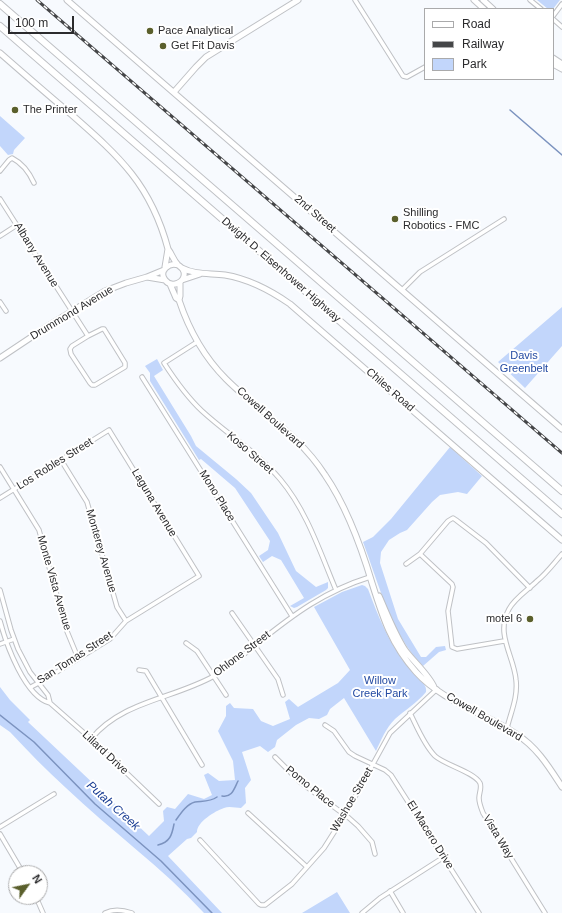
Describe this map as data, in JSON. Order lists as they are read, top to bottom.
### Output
{
  "streets": {
    "highway": ["Dwight D. Eisenhower Highway"],
    "street": [
      "2nd Street",
      "Albany Avenue",
      "Drummond Avenue",
      "Chiles Road",
      "Cowell Boulevard",
      "Koso Street",
      "Los Robles Street",
      "Mono Place",
      "Laguna Avenue",
      "Monterey Avenue",
      "Monte Vista Avenue",
      "Ohlone Street",
      "San Tomas Street",
      "Lillard Drive",
      "Pomo Place",
      "Washoe Street",
      "El Macero Drive",
      "Vista Way"
    ]
  },
  "crossings": [
    ["Albany Avenue", "Drummond Avenue"],
    ["Drummond Avenue", "Cowell Boulevard"],
    ["Cowell Boulevard", "Koso Street"],
    ["Cowell Boulevard", "Ohlone Street"],
    ["Cowell Boulevard", "Washoe Street"],
    ["Koso Street", "Ohlone Street"],
    ["Los Robles Street", "Laguna Avenue"],
    ["Los Robles Street", "Monterey Avenue"],
    ["Los Robles Street", "Monte Vista Avenue"],
    ["Mono Place", "Ohlone Street"],
    ["Laguna Avenue", "San Tomas Street"],
    ["Monterey Avenue", "San Tomas Street"],
    ["Monte Vista Avenue", "San Tomas Street"],
    ["Ohlone Street", "Lillard Drive"],
    ["San Tomas Street", "Lillard Drive"],
    ["Pomo Place", "Washoe Street"],
    ["Washoe Street", "El Macero Drive"],
    ["Washoe Street", "Vista Way"]
  ],
  "water": ["Putah Creek"],
  "parks": ["Davis Greenbelt", "Willow Creek Park"],
  "places": [
    "Pace Analytical",
    "Get Fit Davis",
    "The Printer",
    "Shilling Robotics - FMC",
    "motel 6"
  ],
  "legend": ["Road", "Railway", "Park"],
  "scale_bar": "100 m",
  "north": "top right"
}
